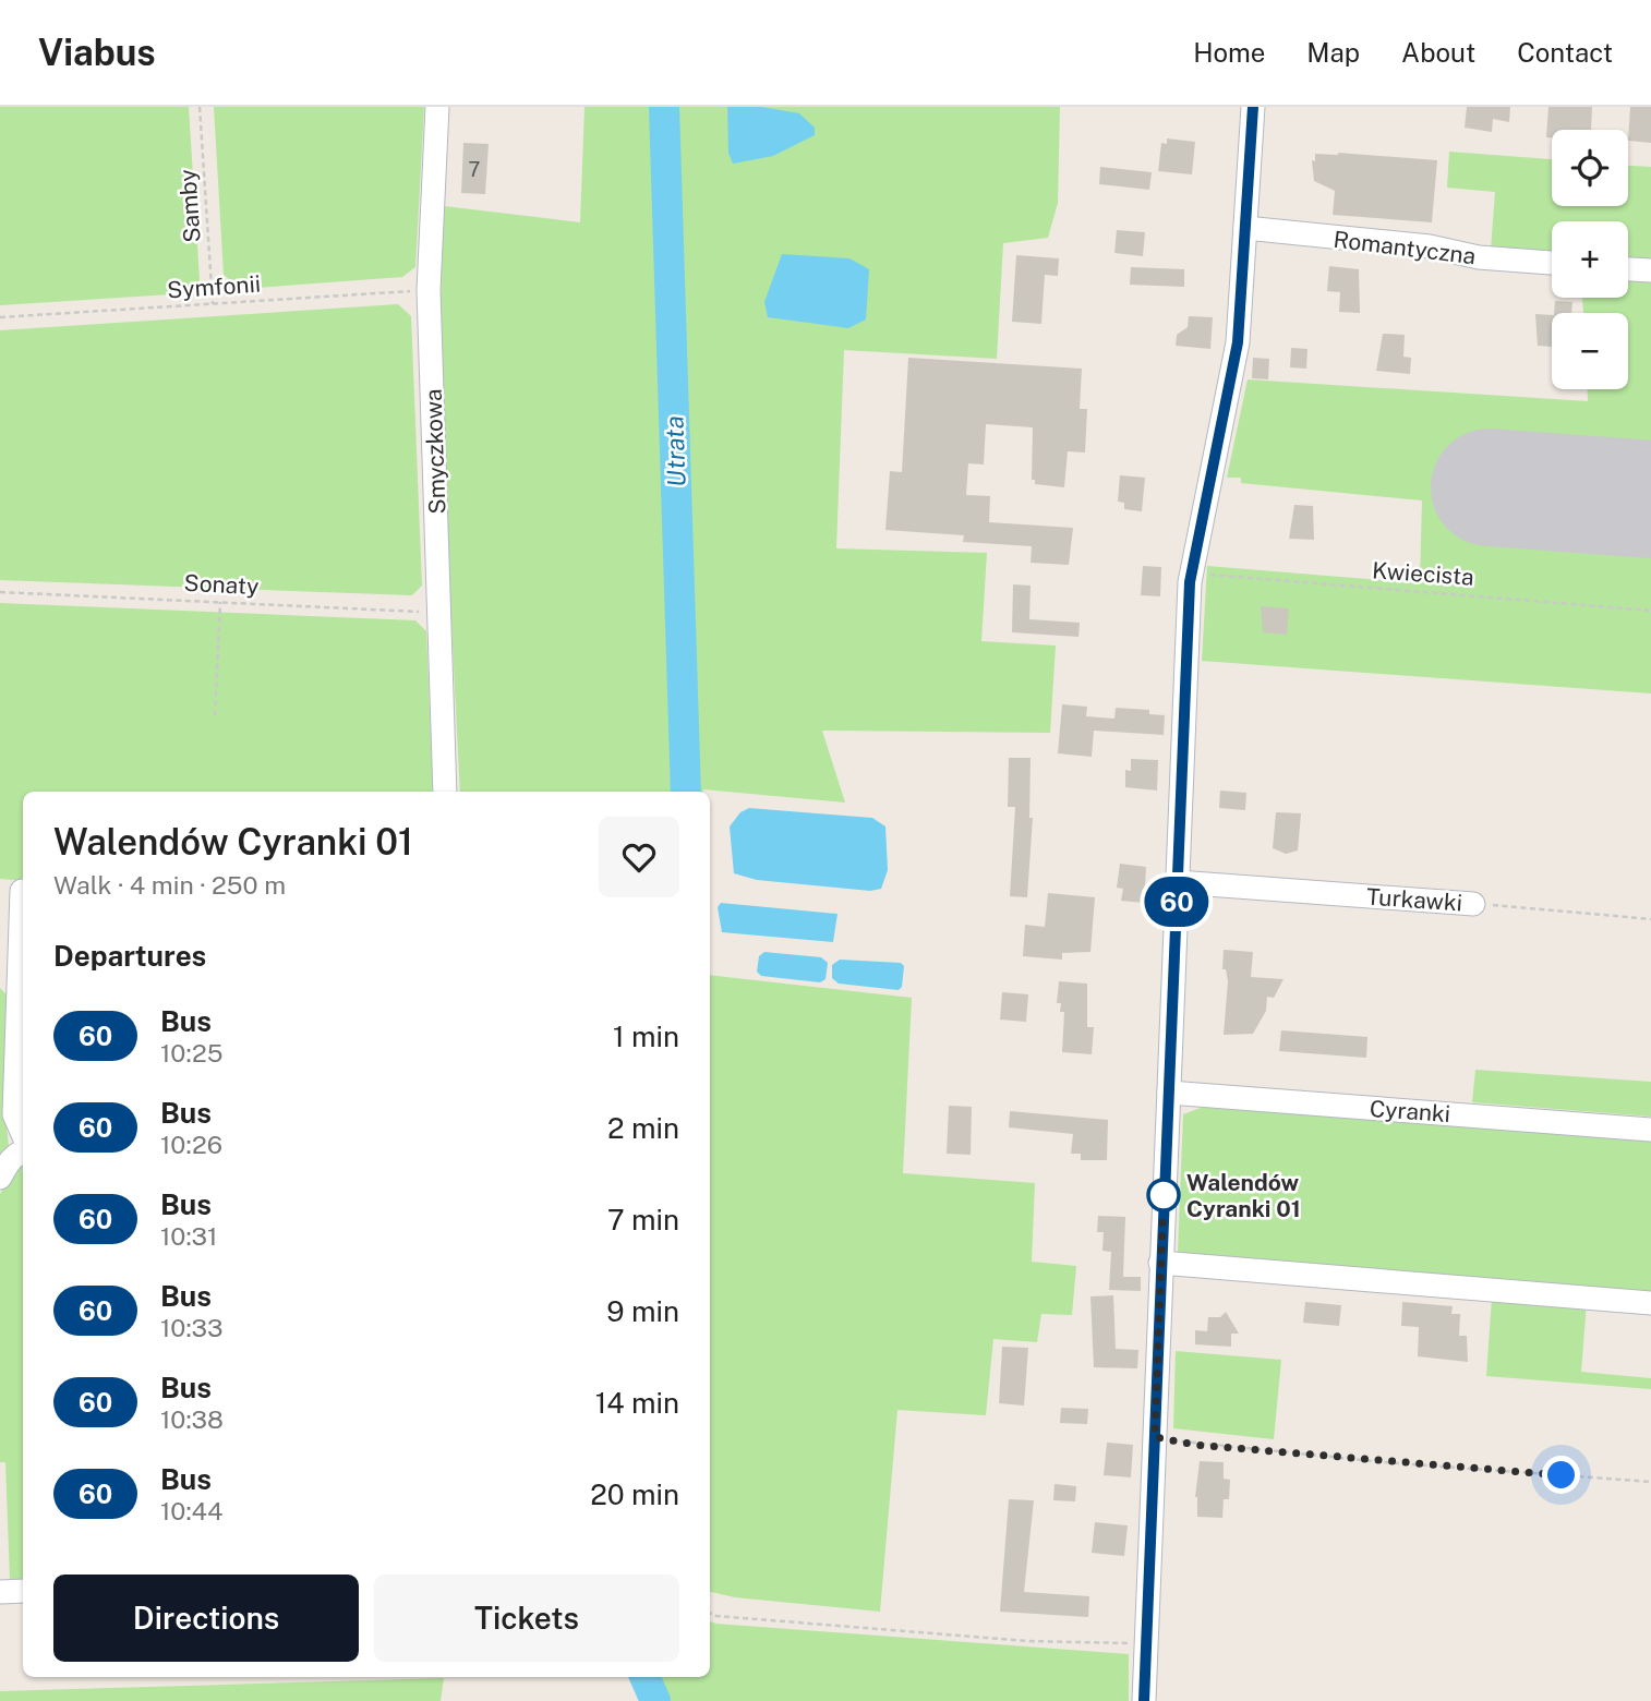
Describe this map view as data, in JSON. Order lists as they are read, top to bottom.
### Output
{
  "streets": {
    "street": [
      "Romantyczna",
      "Smyczkowa",
      "Turkawki",
      "Cyranki"
    ],
    "path": [
      "Samby",
      "Symfonii",
      "Kwiecista",
      "Sonaty"
    ]
  },
  "crossings": [
    ["Samby", "Symfonii"],
    ["Symfonii", "Smyczkowa"],
    ["Smyczkowa", "Sonaty"]
  ],
  "water": ["Utrata"],
  "places": ["Walendów Cyranki 01"],
  "lines": ["bus line 60"],
  "house_numbers": ["7"],
  "page": {
    "header": "Viabus",
    "nav": [
      "Home",
      "Map",
      "About",
      "Contact"
    ],
    "on_map": "60",
    "map_buttons": ["+", "−"],
    "heading": [
      ["Walendów Cyranki 01", "Walk · 4 min · 250 m"],
      "Departures"
    ],
    "list": [
      {
        "mark": "60",
        "name": "Bus",
        "note": "10:25",
        "value": "1 min"
      },
      {
        "mark": "60",
        "name": "Bus",
        "note": "10:26",
        "value": "2 min"
      },
      {
        "mark": "60",
        "name": "Bus",
        "note": "10:31",
        "value": "7 min"
      },
      {
        "mark": "60",
        "name": "Bus",
        "note": "10:33",
        "value": "9 min"
      },
      {
        "mark": "60",
        "name": "Bus",
        "note": "10:38",
        "value": "14 min"
      },
      {
        "mark": "60",
        "name": "Bus",
        "note": "10:44",
        "value": "20 min"
      }
    ],
    "buttons": ["Directions", "Tickets"]
  }
}
